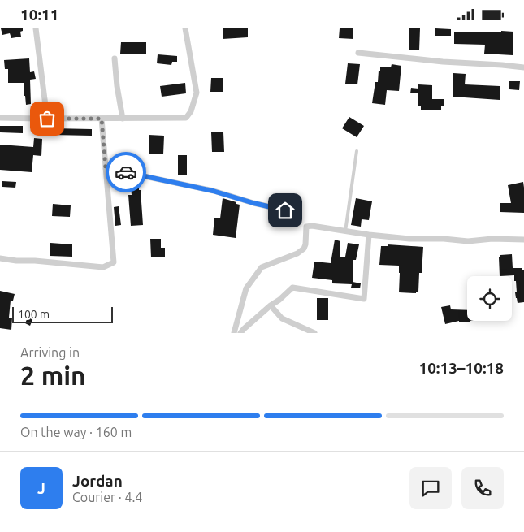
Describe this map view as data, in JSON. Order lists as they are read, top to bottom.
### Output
{
  "scale_bar": "100 m",
  "page": {
    "status": "10:11",
    "scale": "100 m",
    "heading": ["2 min", "Arriving in", "10:13–10:18"],
    "panel": ["Jordan", "Courier · 4.4"],
    "bar": "On the way · 160 m",
    "round": "J"
  }
}
